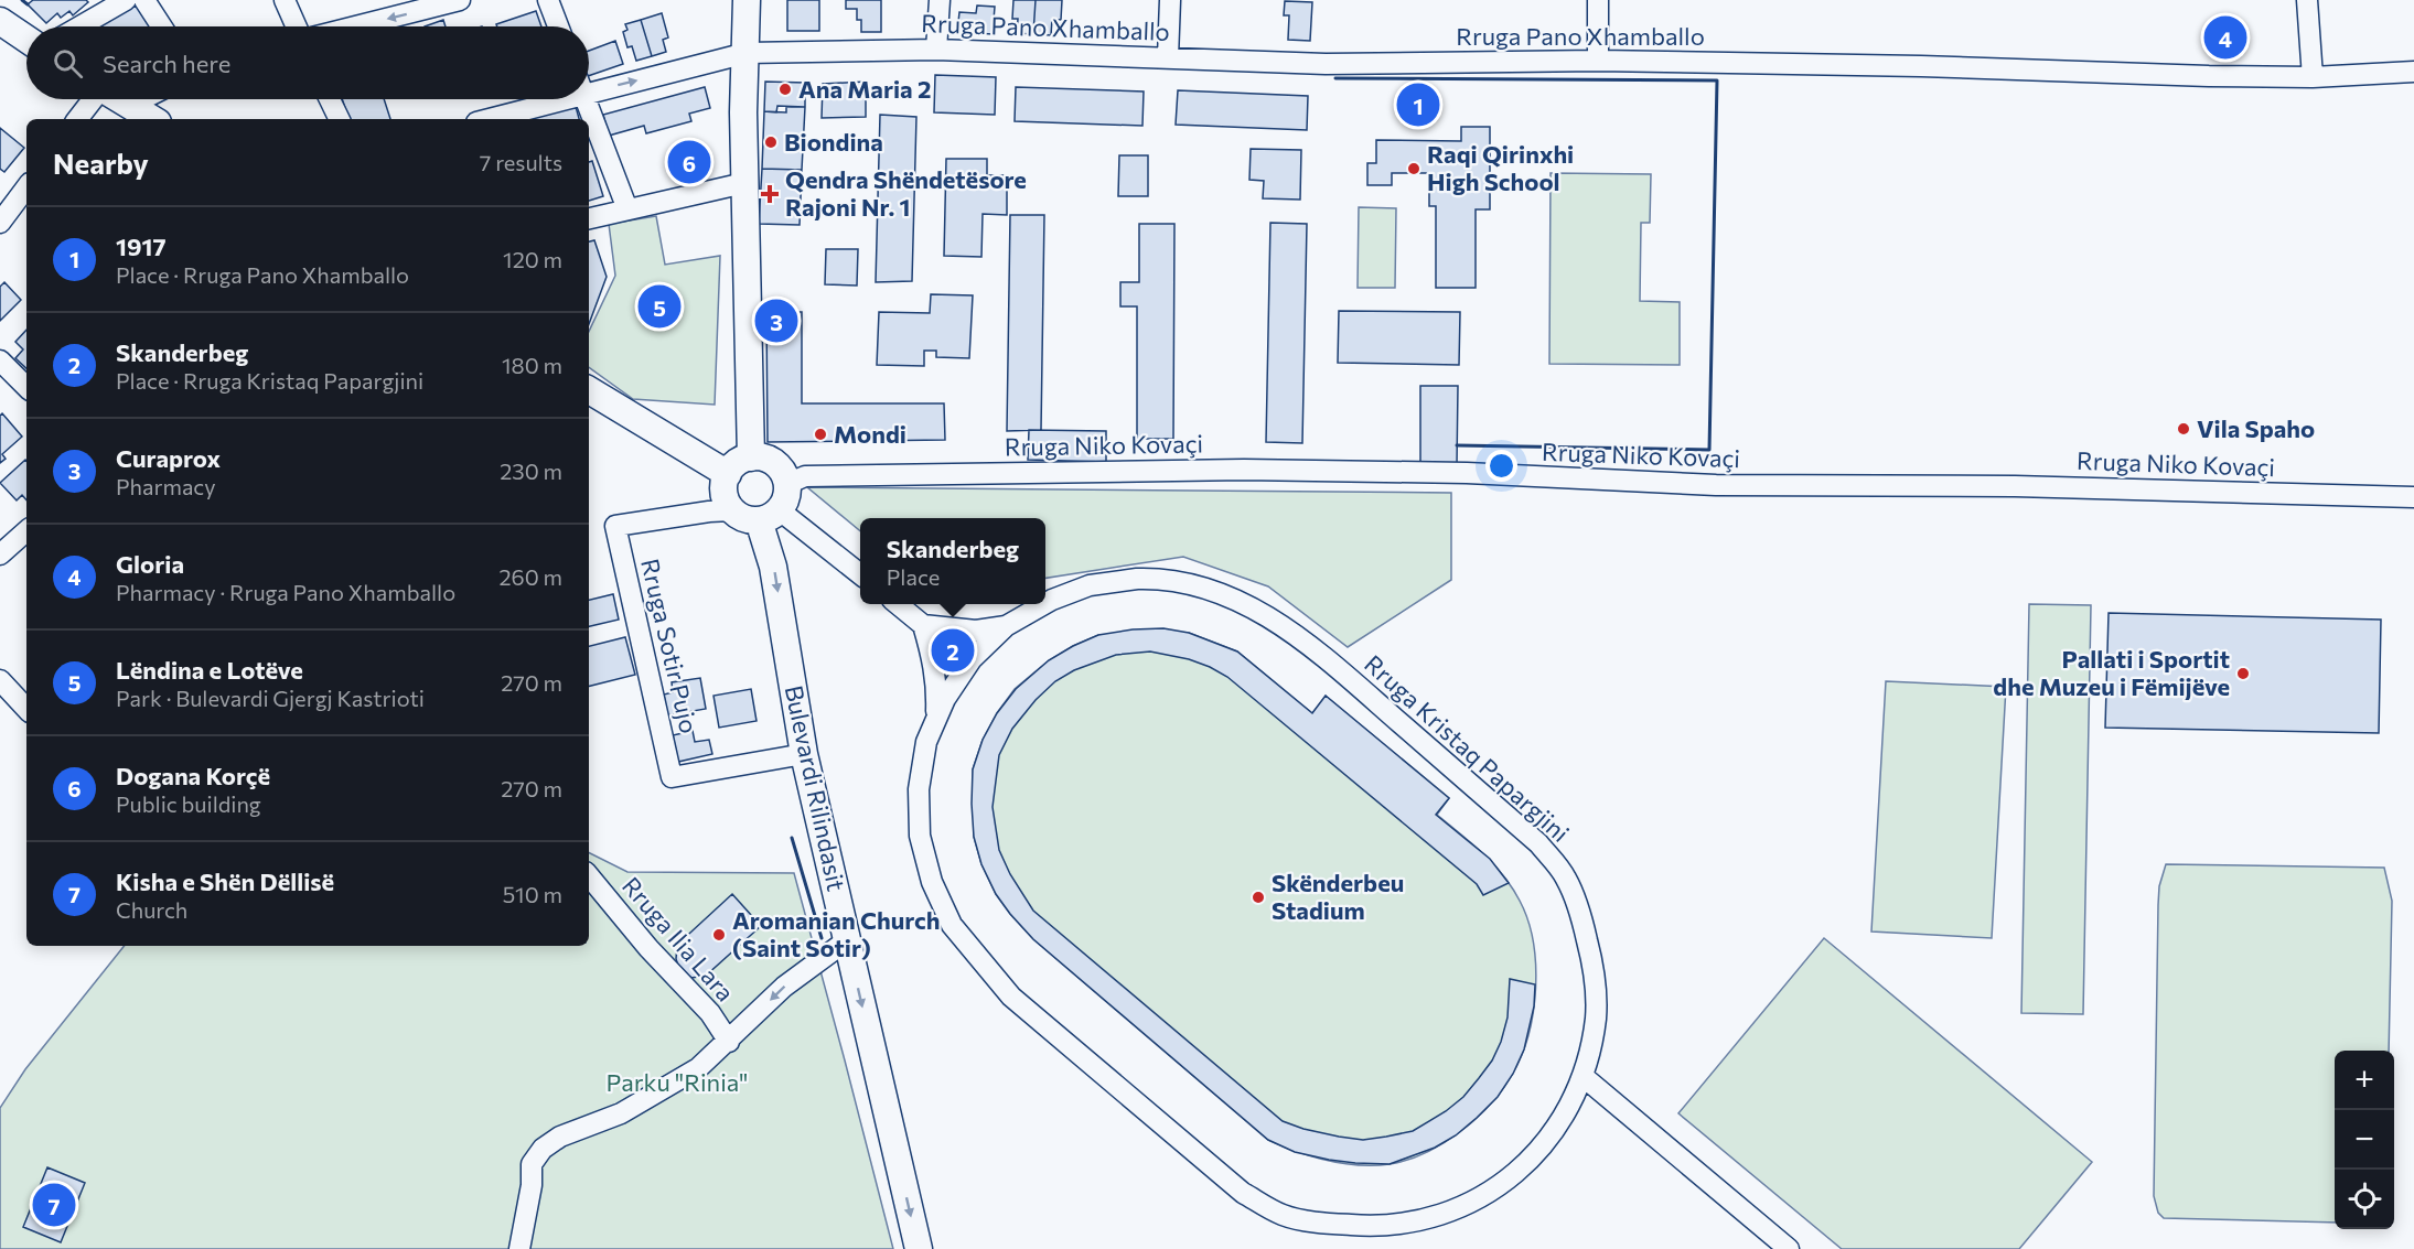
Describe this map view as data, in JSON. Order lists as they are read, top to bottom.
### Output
{
  "streets": {
    "main road": ["Bulevardi Rilindasit"],
    "street": [
      "Rruga Pano Xhamballo",
      "Rruga Niko Kovaçi",
      "Rruga Sotir Pujo",
      "Rruga Kristaq Papargjini",
      "Rruga Ilia Lara"
    ]
  },
  "crossings": [
    ["Rruga Niko Kovaçi", "Rruga Sotir Pujo"],
    ["Rruga Niko Kovaçi", "Bulevardi Rilindasit"],
    ["Rruga Sotir Pujo", "Bulevardi Rilindasit"]
  ],
  "one_way": ["Bulevardi Rilindasit"],
  "parks": ["Parku \"Rinia\""],
  "places": {
    "other": [
      "Ana Maria 2",
      "Biondina",
      "Raqi Qirinxhi High School",
      "Vila Spaho",
      "Mondi",
      "Pallati i Sportit dhe Muzeu i Fëmijëve",
      "Skënderbeu Stadium",
      "Aromanian Church (Saint Sotir)"
    ],
    "health": ["Qendra Shëndetësore Rajoni Nr. 1"]
  },
  "page": {
    "pins": [
      "4",
      "1",
      "6",
      "5",
      "3",
      "2",
      "7"
    ],
    "search": "Search here",
    "heading": ["Nearby", "7 results"],
    "list": [
      {
        "mark": "1",
        "name": "1917",
        "note": "Place · Rruga Pano Xhamballo",
        "value": "120 m"
      },
      {
        "mark": "2",
        "name": "Skanderbeg",
        "note": "Place · Rruga Kristaq Papargjini",
        "value": "180 m"
      },
      {
        "mark": "3",
        "name": "Curaprox",
        "note": "Pharmacy",
        "value": "230 m"
      },
      {
        "mark": "4",
        "name": "Gloria",
        "note": "Pharmacy · Rruga Pano Xhamballo",
        "value": "260 m"
      },
      {
        "mark": "5",
        "name": "Lëndina e Lotëve",
        "note": "Park · Bulevardi Gjergj Kastrioti",
        "value": "270 m"
      },
      {
        "mark": "6",
        "name": "Dogana Korçë",
        "note": "Public building",
        "value": "270 m"
      },
      {
        "mark": "7",
        "name": "Kisha e Shën Dëllisë",
        "note": "Church",
        "value": "510 m"
      }
    ],
    "popup": ["Skanderbeg", "Place"],
    "map_buttons": ["+", "−"]
  }
}
